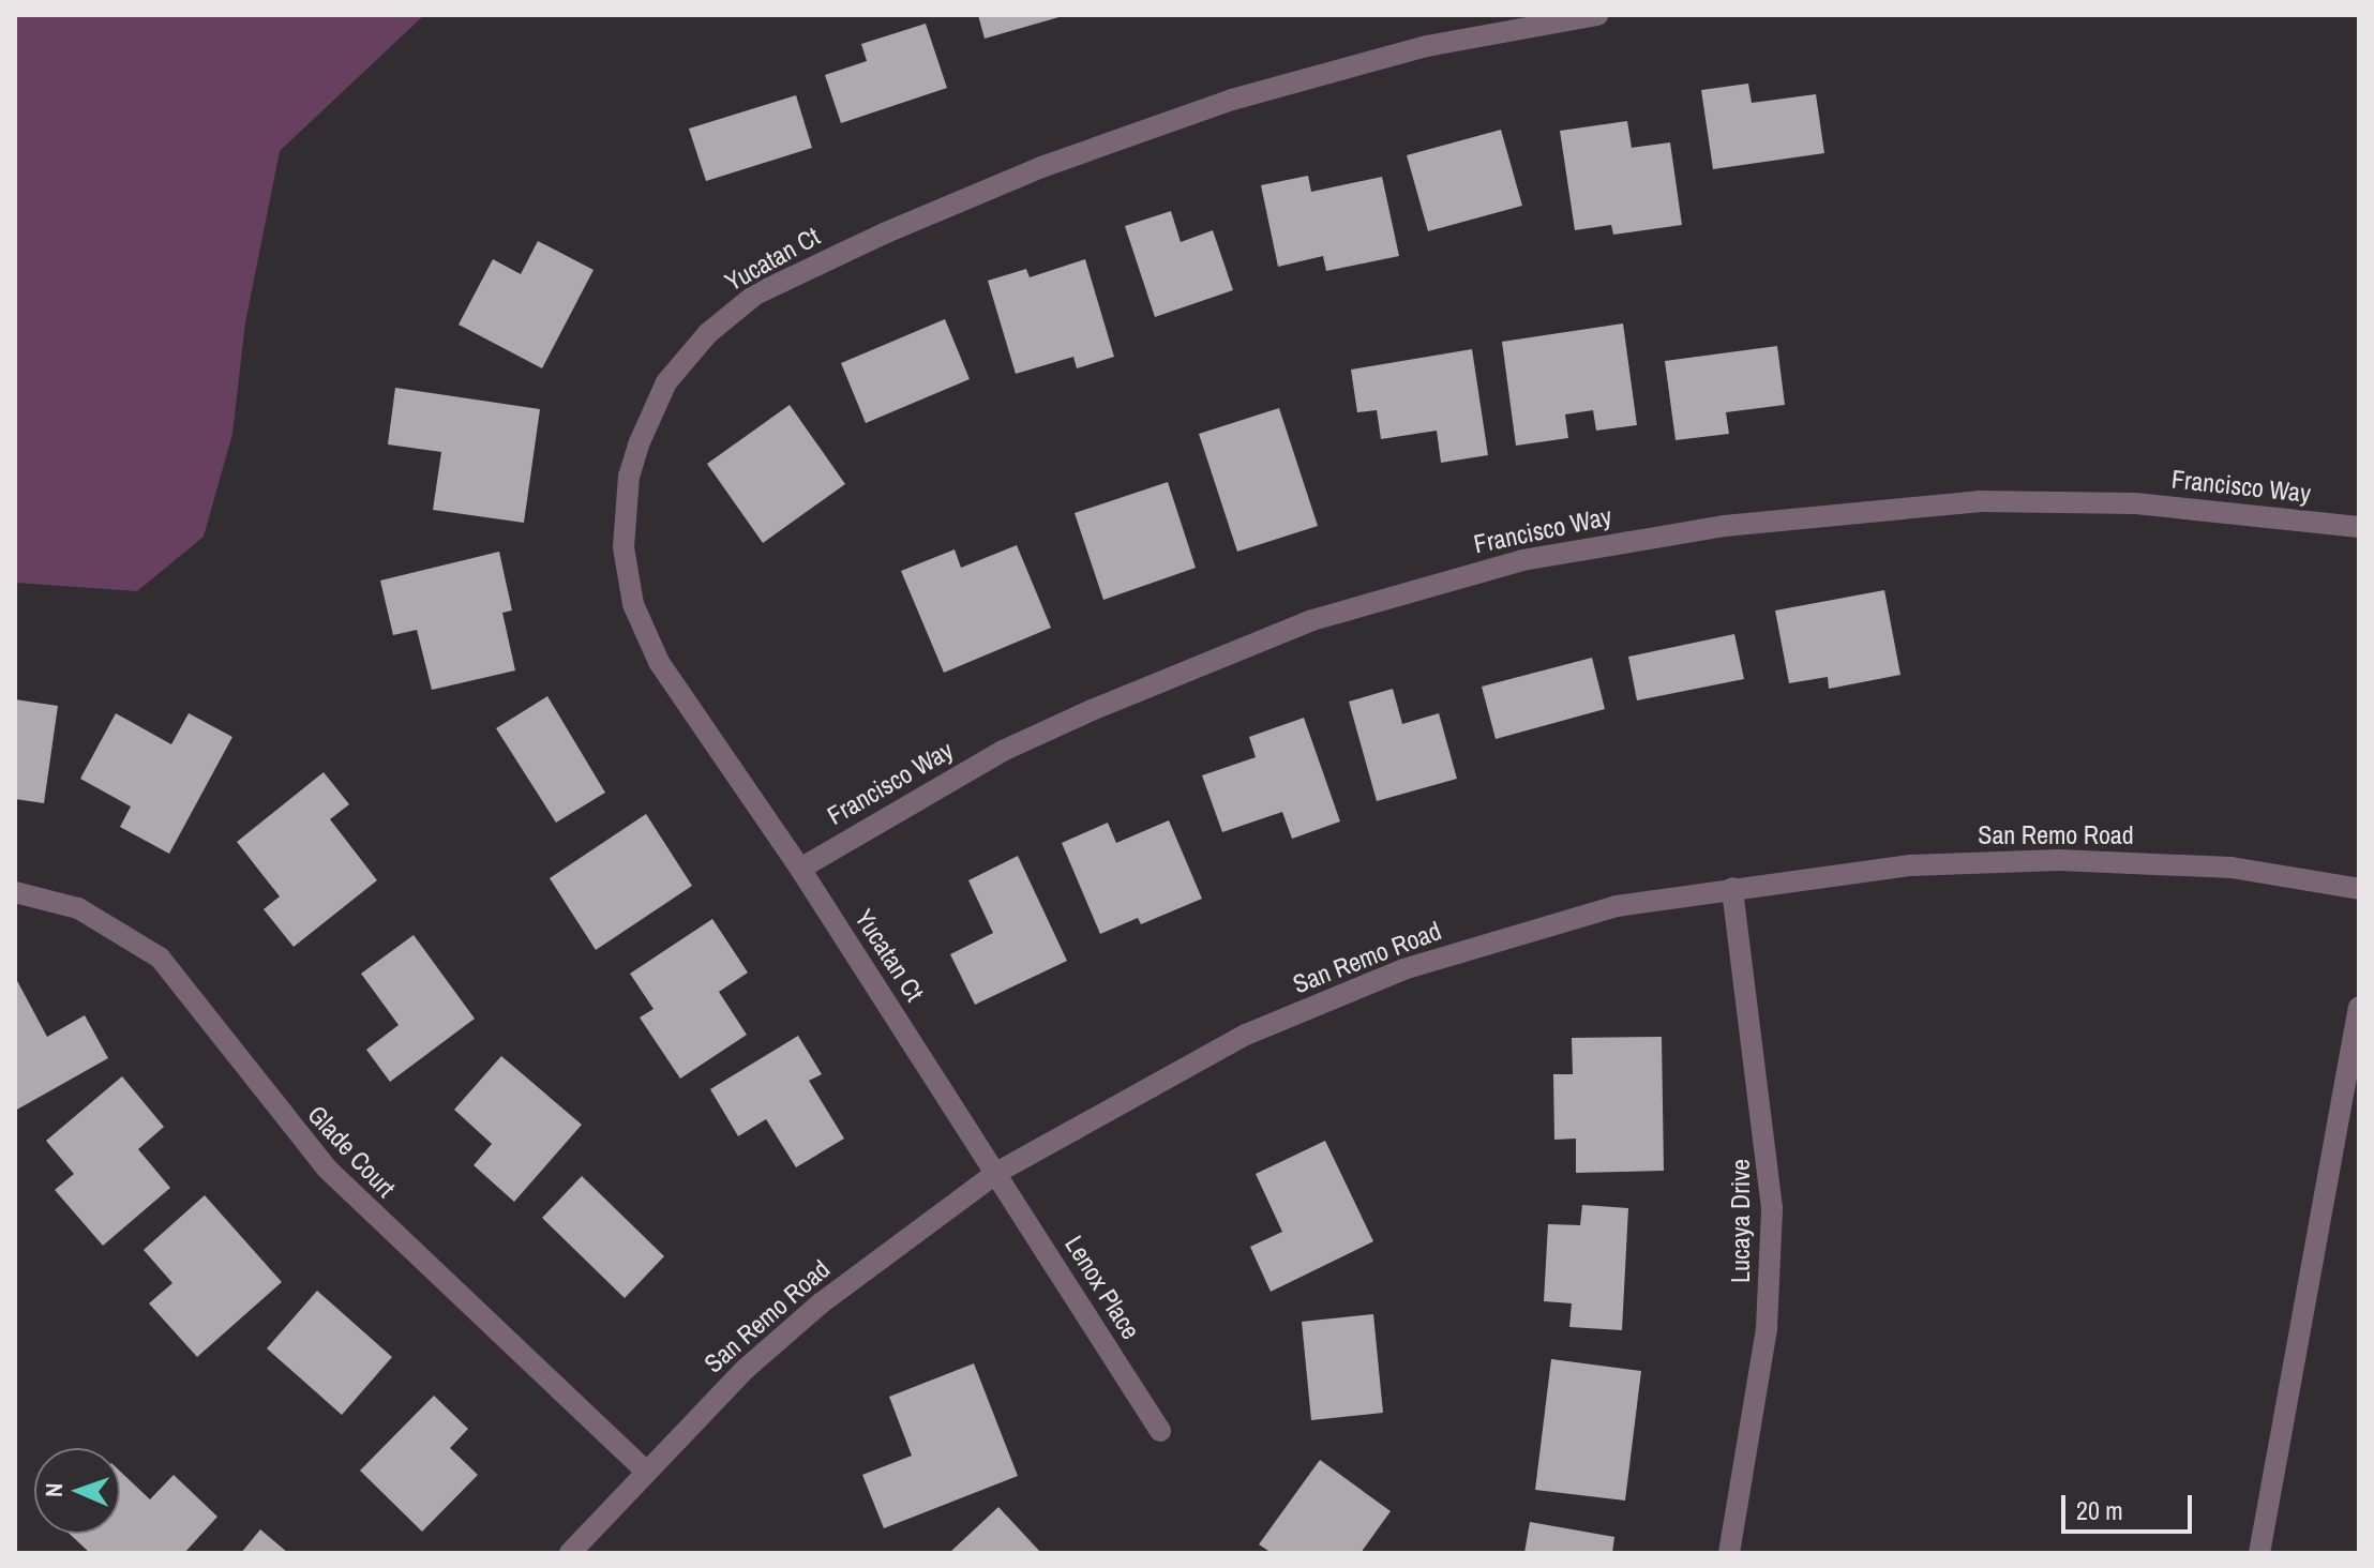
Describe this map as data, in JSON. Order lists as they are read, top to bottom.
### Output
{
  "streets": {
    "street": [
      "Yucatan Ct",
      "Francisco Way",
      "San Remo Road",
      "Glade Court",
      "Lucaya Drive",
      "Lenox Place"
    ]
  },
  "crossings": [
    ["Yucatan Ct", "Francisco Way"],
    ["Yucatan Ct", "San Remo Road"],
    ["Yucatan Ct", "Lenox Place"],
    ["San Remo Road", "Glade Court"],
    ["San Remo Road", "Lucaya Drive"],
    ["San Remo Road", "Lenox Place"]
  ],
  "scale_bar": "20 m",
  "north": "left"
}
